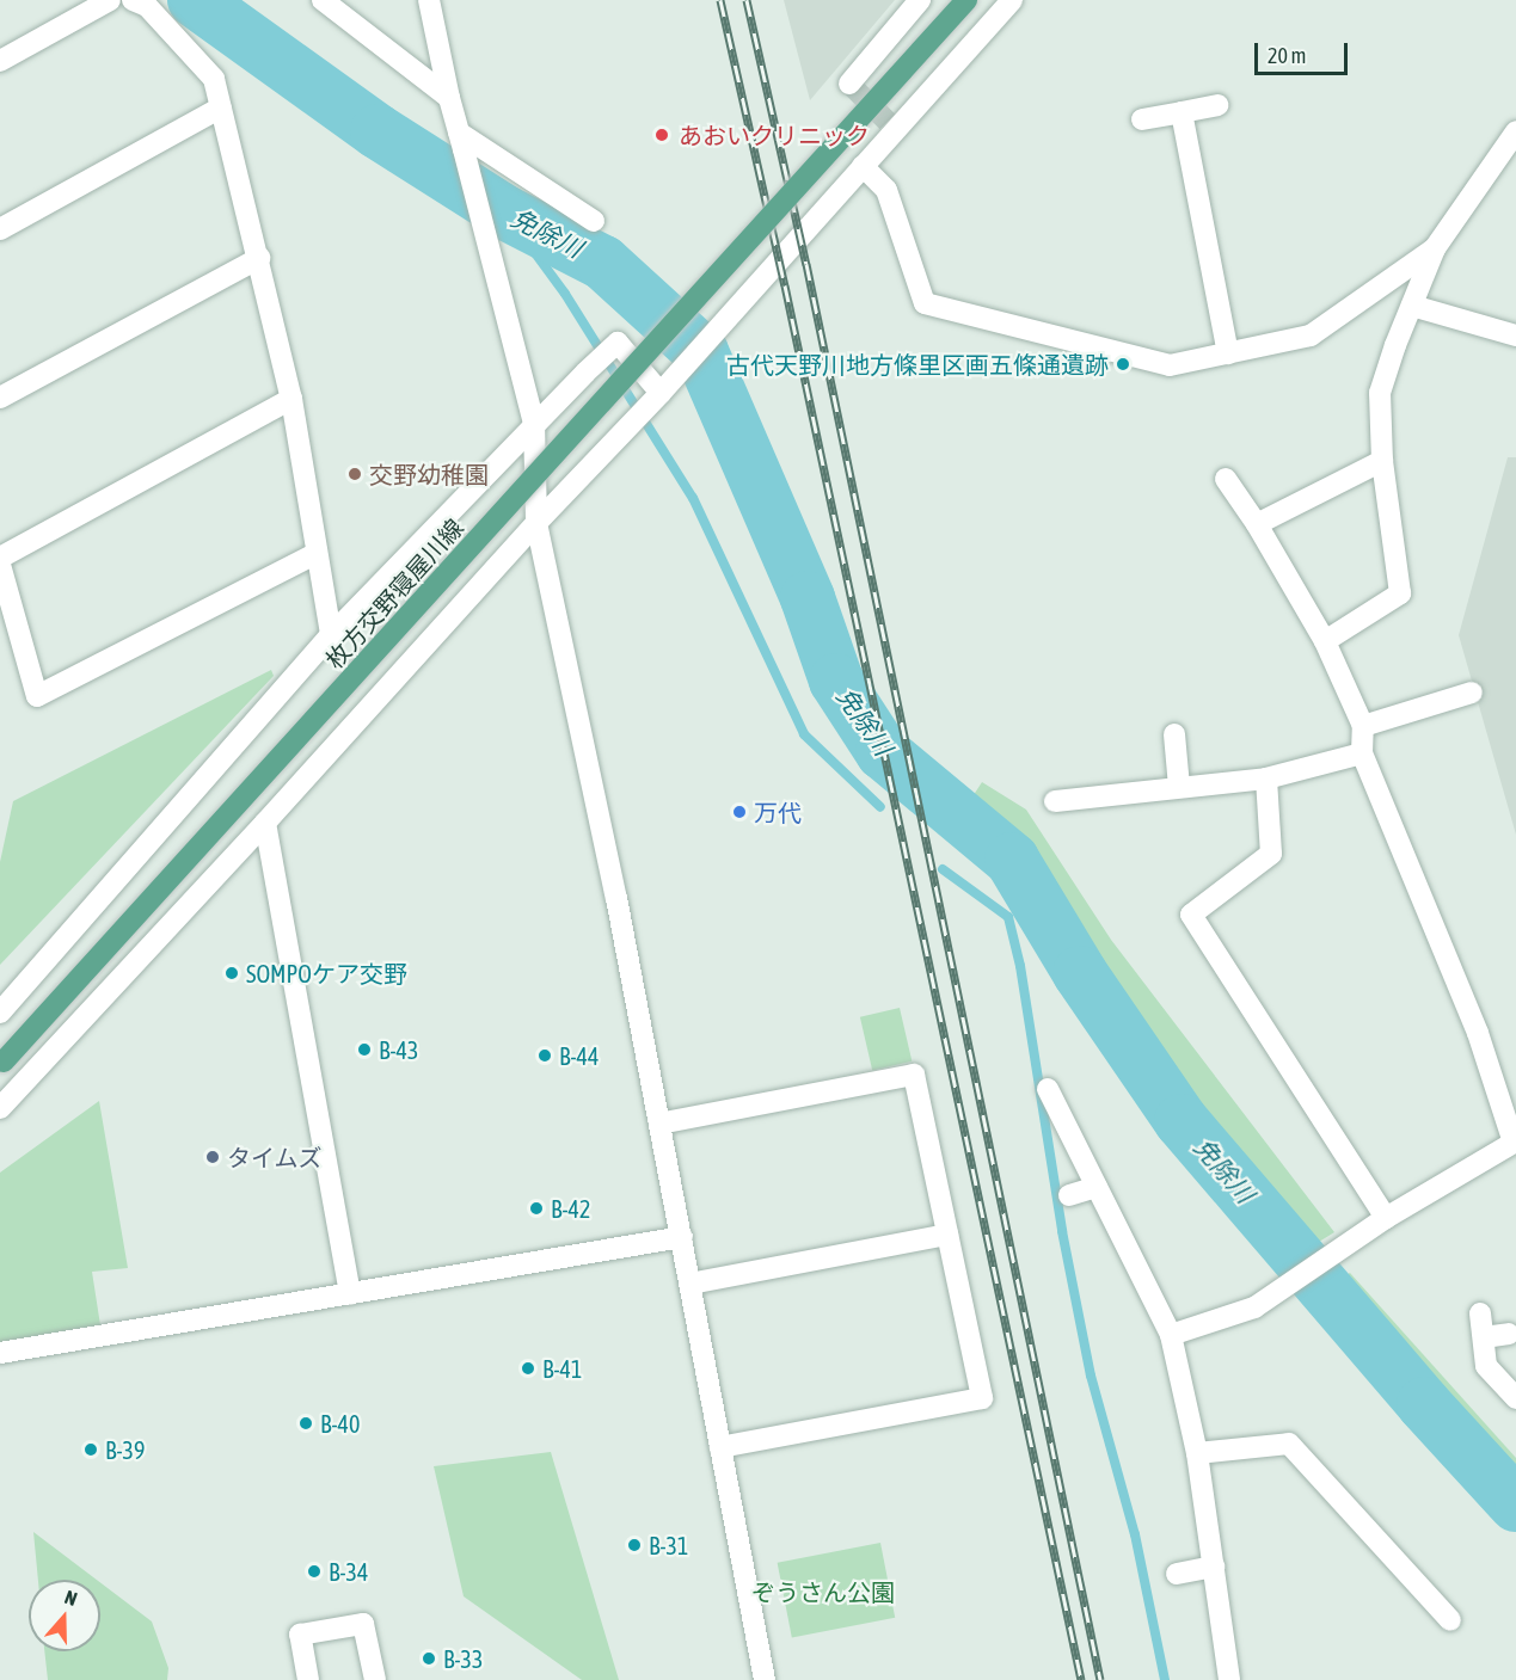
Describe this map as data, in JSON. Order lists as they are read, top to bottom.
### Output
{
  "streets": {
    "main road": ["枚方交野寝屋川線"]
  },
  "water": ["免除川"],
  "parks": ["ぞうさん公園"],
  "places": [
    "あおいクリニック",
    "古代天野川地方條里区画五條通遺跡",
    "交野幼稚園",
    "万代",
    "SOMPOケア交野",
    "B-43",
    "B-44",
    "タイムズ",
    "B-42",
    "B-41",
    "B-40",
    "B-39",
    "B-31",
    "B-34",
    "B-33"
  ],
  "scale_bar": "20 m",
  "north": "top"
}
